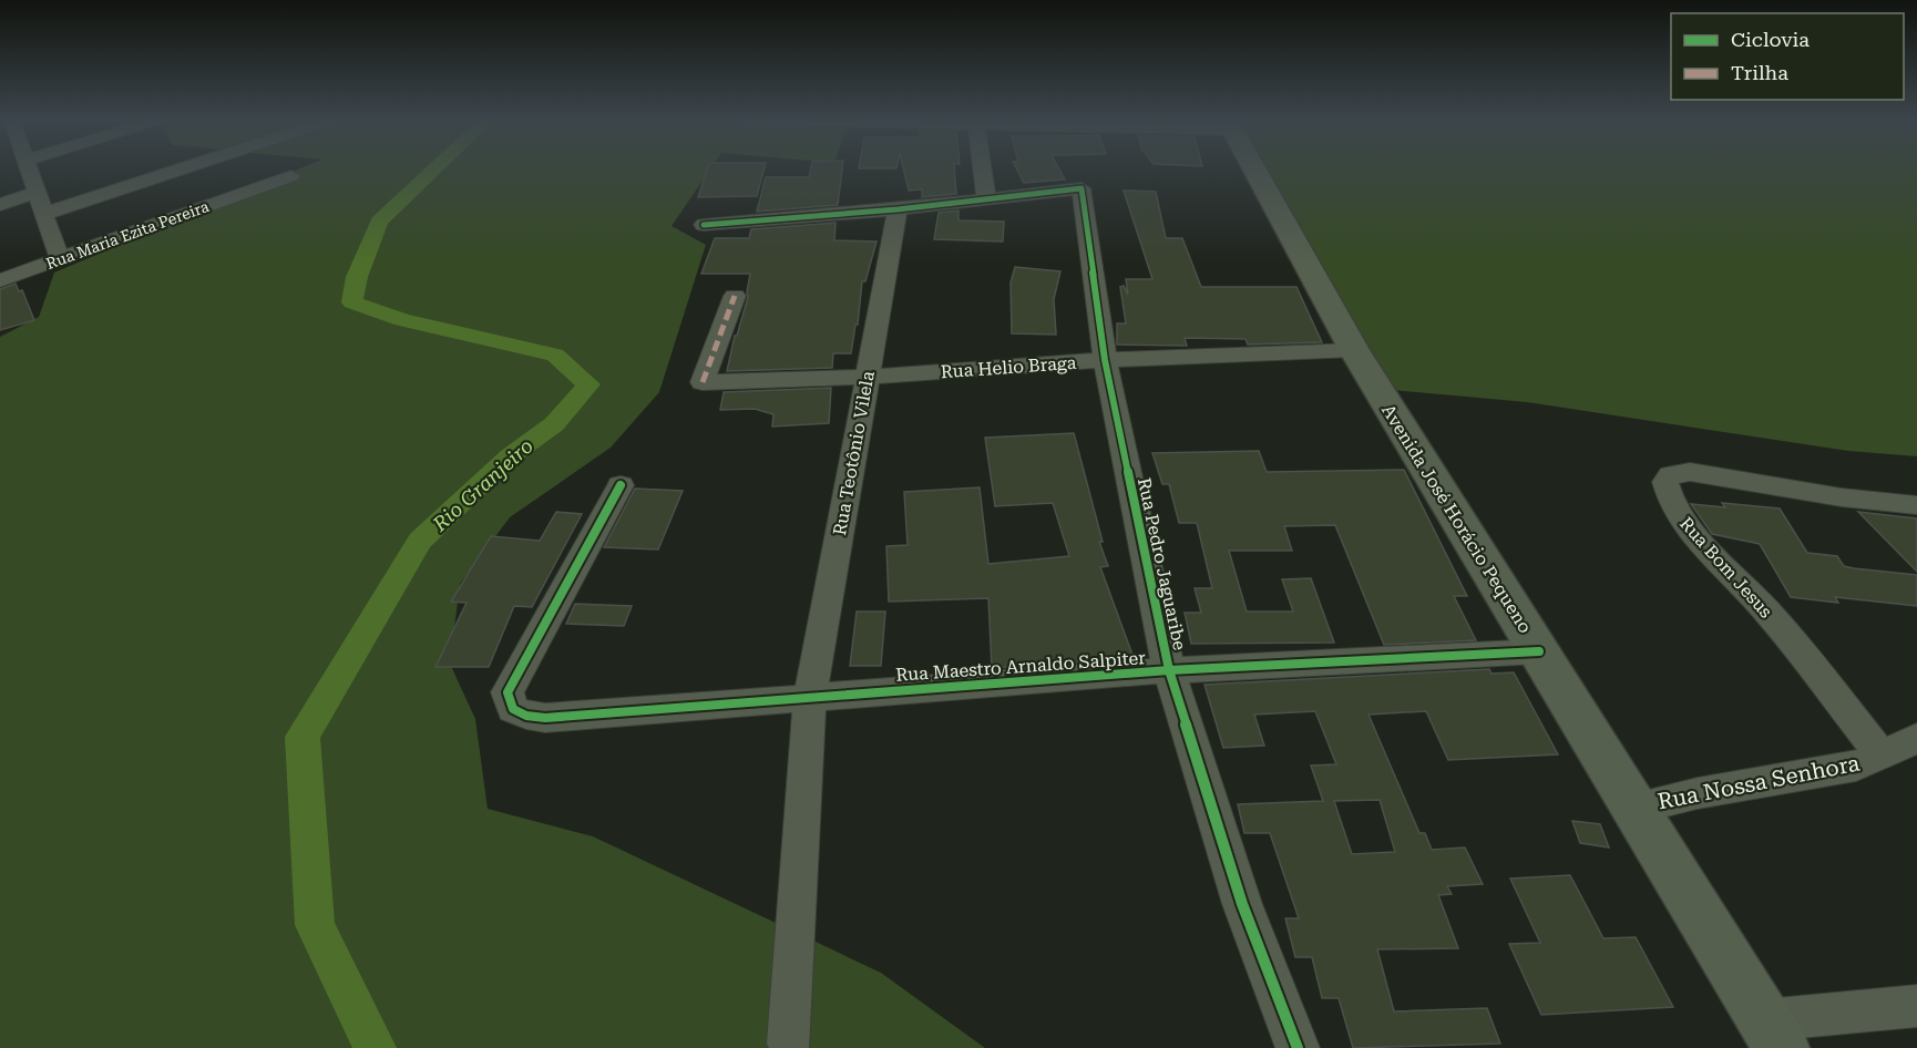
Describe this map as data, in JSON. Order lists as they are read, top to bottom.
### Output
{
  "streets": {
    "street": [
      "Rua Maria Ezita Pereira",
      "Rua Helio Braga",
      "Rua Teotônio Vilela",
      "Avenida José Horácio Pequeno",
      "Rua Pedro Jaguaribe",
      "Rua Bom Jesus",
      "Rua Maestro Arnaldo Salpiter",
      "Rua Nossa Senhora"
    ]
  },
  "crossings": [
    ["Rua Helio Braga", "Rua Teotônio Vilela"],
    ["Rua Helio Braga", "Avenida José Horácio Pequeno"],
    ["Rua Helio Braga", "Rua Pedro Jaguaribe"],
    ["Rua Teotônio Vilela", "Rua Maestro Arnaldo Salpiter"],
    ["Avenida José Horácio Pequeno", "Rua Maestro Arnaldo Salpiter"],
    ["Avenida José Horácio Pequeno", "Rua Nossa Senhora"],
    ["Rua Pedro Jaguaribe", "Rua Maestro Arnaldo Salpiter"],
    ["Rua Bom Jesus", "Rua Nossa Senhora"]
  ],
  "water": ["Rio Granjeiro"],
  "legend": ["Ciclovia", "Trilha"]
}
